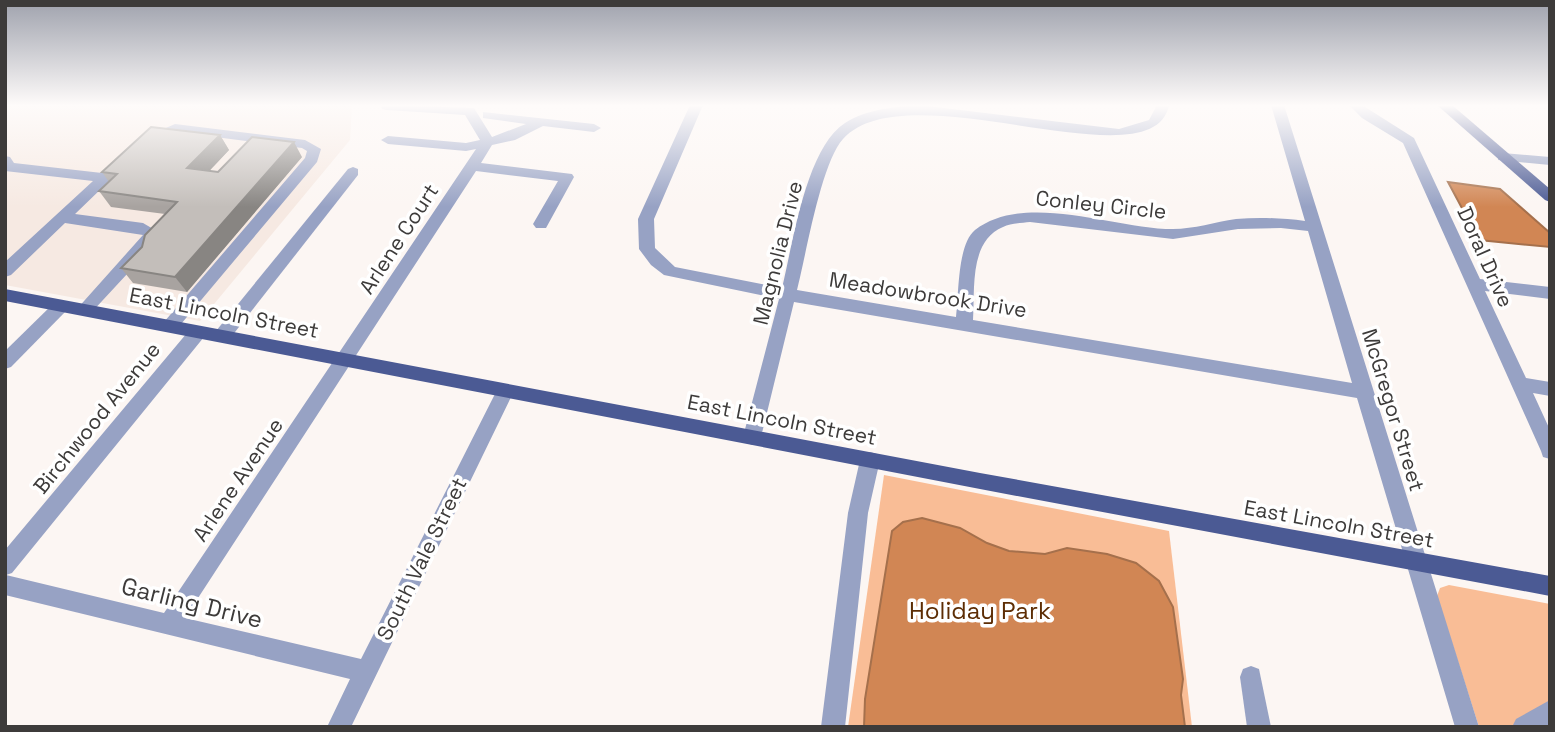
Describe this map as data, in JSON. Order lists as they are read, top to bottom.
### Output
{
  "streets": {
    "main road": ["East Lincoln Street"],
    "street": [
      "Conley Circle",
      "Arlene Court",
      "Magnolia Drive",
      "Doral Drive",
      "Meadowbrook Drive",
      "McGregor Street",
      "Birchwood Avenue",
      "Arlene Avenue",
      "South Vale Street",
      "Garling Drive"
    ]
  },
  "crossings": [
    ["Conley Circle", "Meadowbrook Drive"],
    ["Conley Circle", "McGregor Street"],
    ["Arlene Court", "East Lincoln Street"],
    ["Arlene Court", "Arlene Avenue"],
    ["Magnolia Drive", "Meadowbrook Drive"],
    ["Magnolia Drive", "East Lincoln Street"],
    ["Meadowbrook Drive", "McGregor Street"],
    ["East Lincoln Street", "McGregor Street"],
    ["East Lincoln Street", "Birchwood Avenue"],
    ["East Lincoln Street", "Arlene Avenue"],
    ["East Lincoln Street", "South Vale Street"],
    ["Arlene Avenue", "Garling Drive"],
    ["South Vale Street", "Garling Drive"]
  ],
  "parks": ["Holiday Park"]
}
